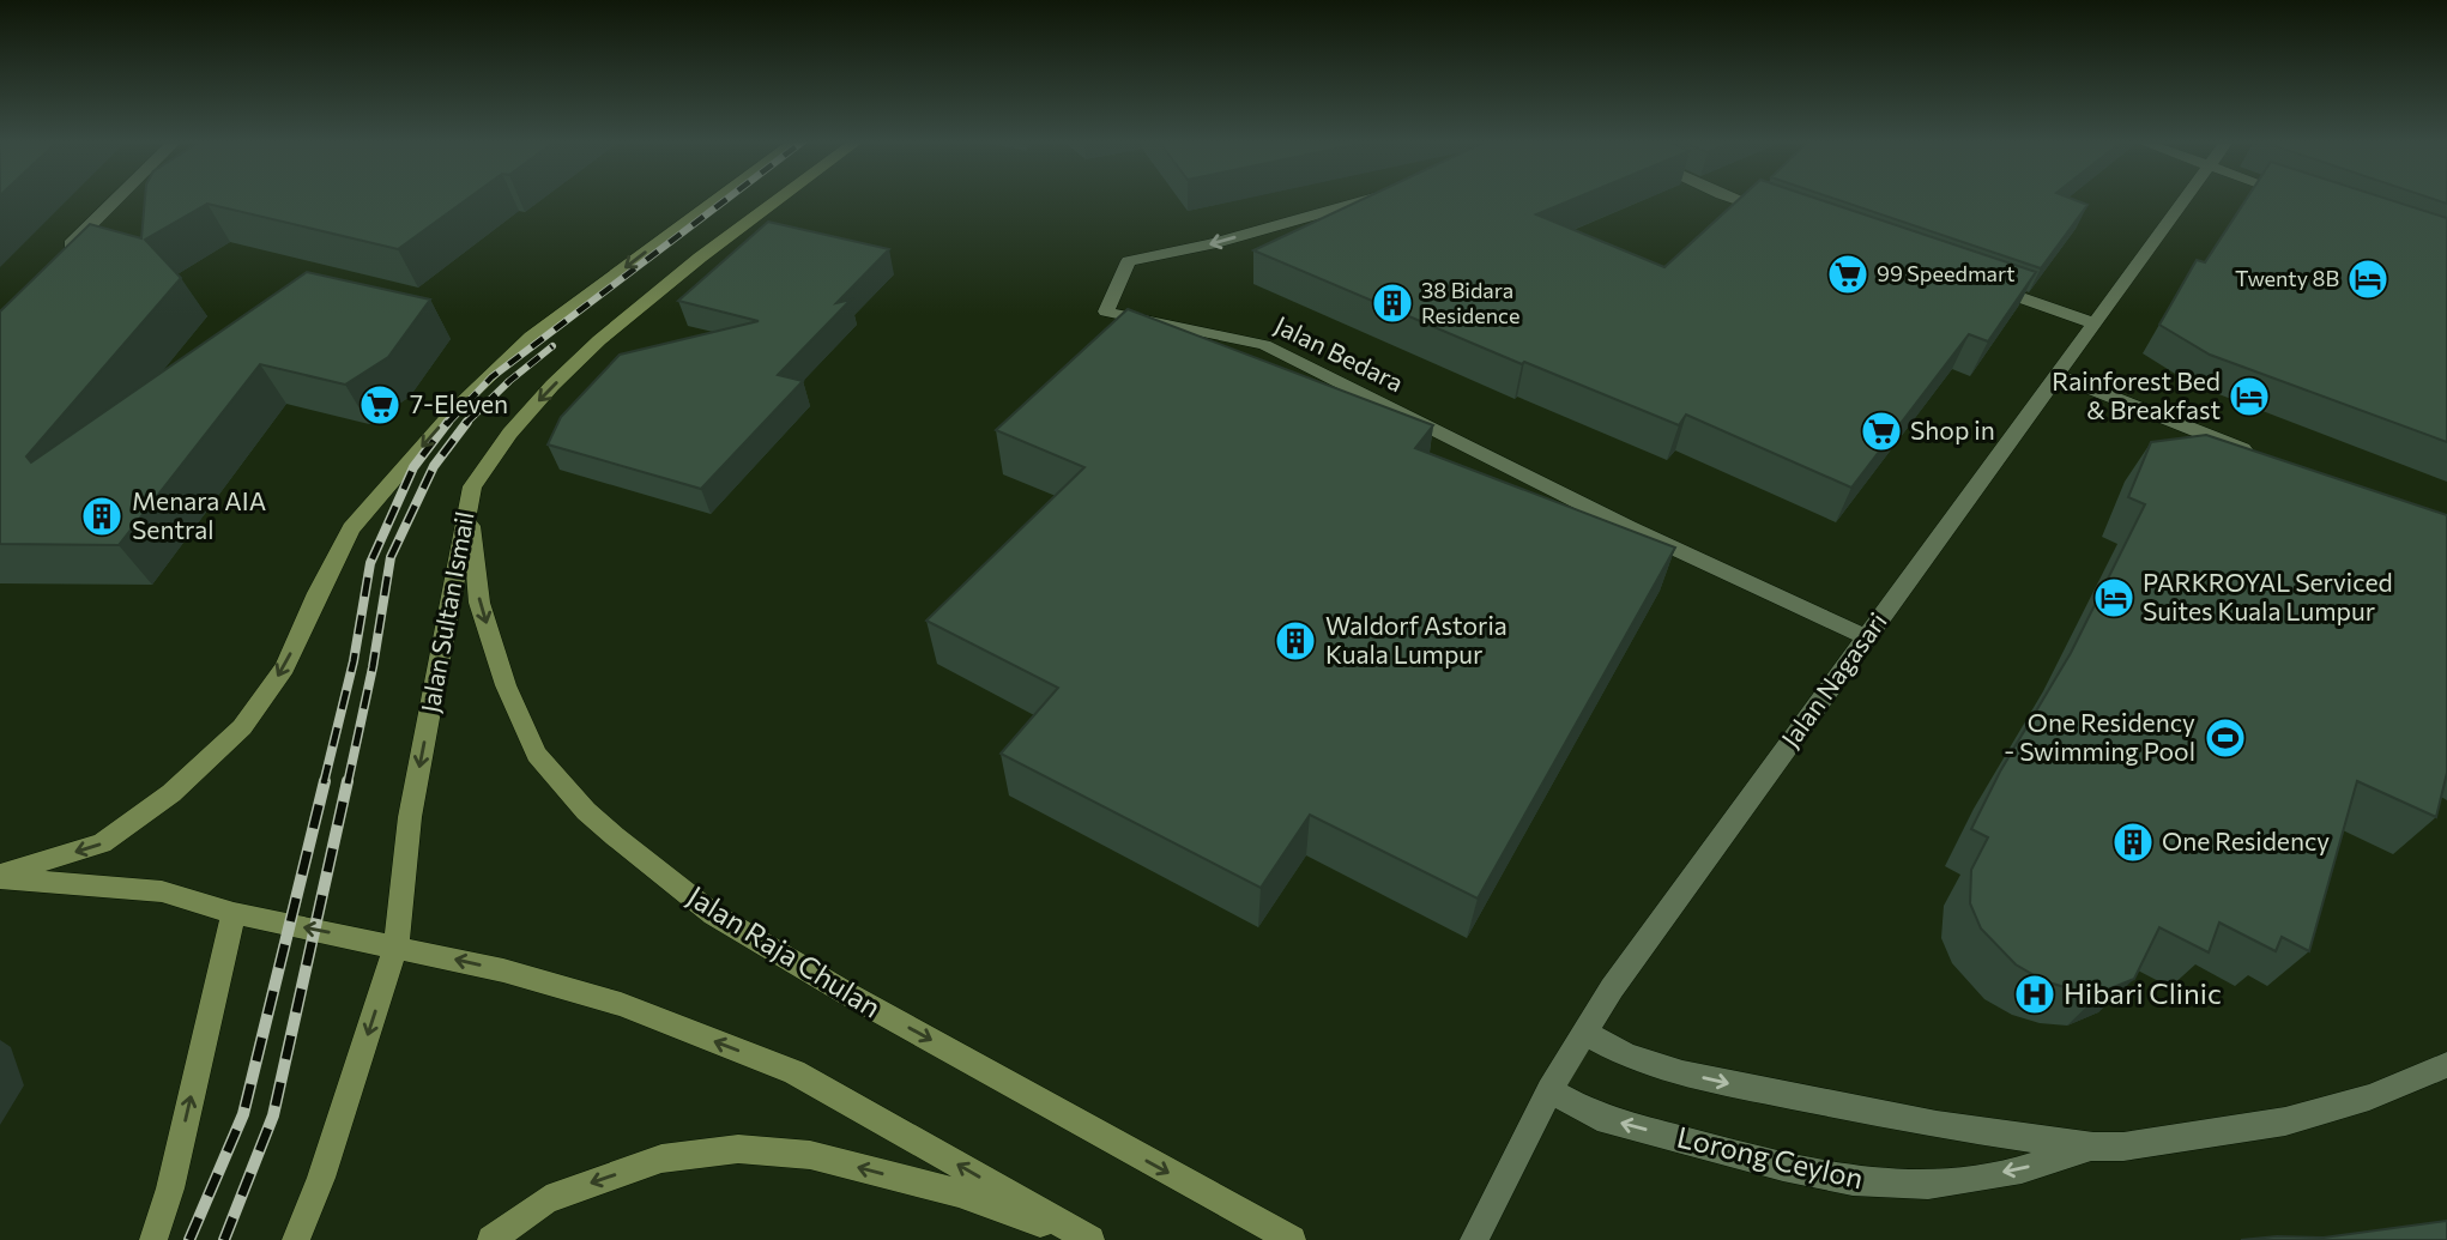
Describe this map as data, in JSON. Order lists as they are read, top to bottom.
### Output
{
  "streets": {
    "main road": ["Jalan Sultan Ismail", "Jalan Raja Chulan"],
    "street": ["Jalan Bedara", "Jalan Nagasari", "Lorong Ceylon"]
  },
  "crossings": [
    ["Jalan Bedara", "Jalan Nagasari"],
    ["Jalan Sultan Ismail", "Jalan Raja Chulan"],
    ["Jalan Nagasari", "Lorong Ceylon"]
  ],
  "places": {
    "supermarket": ["99 Speedmart", "7-Eleven", "Shop in"],
    "hotel": ["Twenty 8B", "Rainforest Bed & Breakfast", "PARKROYAL Serviced Suites Kuala Lumpur"],
    "building": [
      "38 Bidara Residence",
      "Menara AIA Sentral",
      "Waldorf Astoria Kuala Lumpur",
      "One Residency"
    ],
    "sports": ["One Residency - Swimming Pool"],
    "hospital": ["Hibari Clinic"]
  }
}
